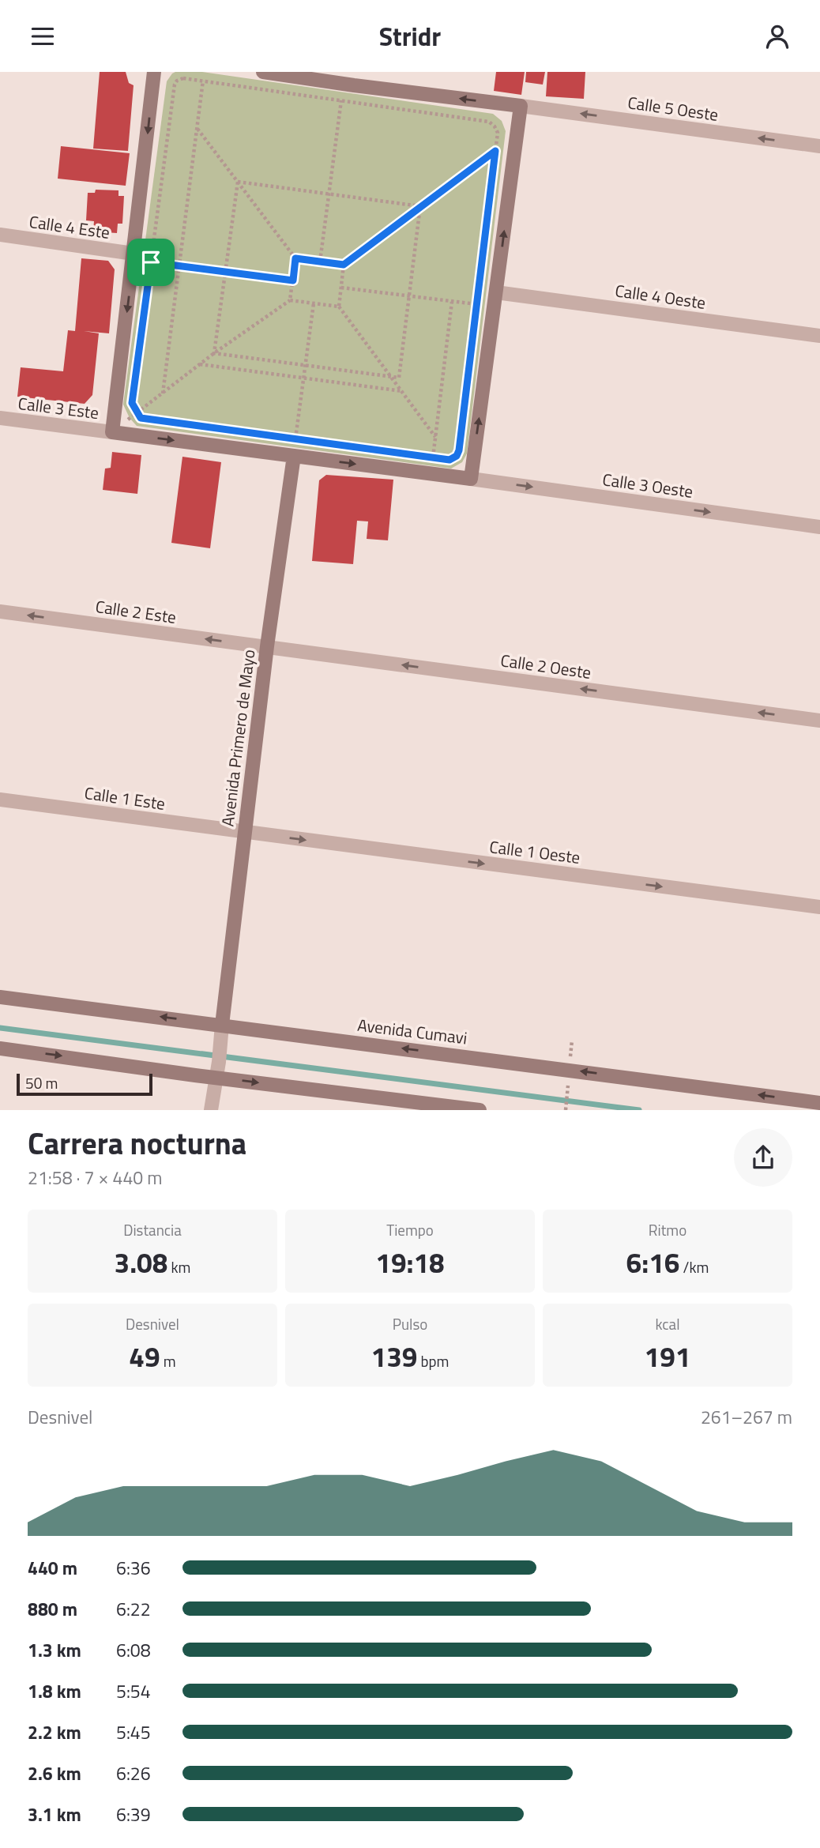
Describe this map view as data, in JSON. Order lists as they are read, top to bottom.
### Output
{
  "streets": {
    "street": [
      "Calle 5 Oeste",
      "Calle 4 Este",
      "Calle 4 Oeste",
      "Calle 3 Este",
      "Calle 3 Oeste",
      "Calle 2 Este",
      "Calle 2 Oeste",
      "Avenida Primero de Mayo",
      "Calle 1 Este",
      "Calle 1 Oeste",
      "Avenida Cumavi"
    ]
  },
  "crossings": [
    ["Calle 2 Este", "Calle 2 Oeste"],
    ["Calle 2 Este", "Avenida Primero de Mayo"],
    ["Calle 2 Oeste", "Avenida Primero de Mayo"],
    ["Avenida Primero de Mayo", "Calle 1 Este"],
    ["Avenida Primero de Mayo", "Calle 1 Oeste"],
    ["Avenida Primero de Mayo", "Avenida Cumavi"],
    ["Calle 1 Este", "Calle 1 Oeste"]
  ],
  "one_way": [
    "Calle 5 Oeste",
    "Calle 3 Oeste",
    "Calle 2 Este",
    "Calle 2 Oeste",
    "Calle 1 Oeste"
  ],
  "scale_bar": "50 m",
  "page": {
    "header": "Stridr",
    "scale": "50 m",
    "heading": ["Carrera nocturna", "21:58 · 7 × 440 m"],
    "stats": [
      ["Distancia", "3.08 km"],
      ["Tiempo", "19:18"],
      ["Ritmo", "6:16 /km"],
      ["Desnivel", "49 m"],
      ["Pulso", "139 bpm"],
      ["kcal", "191"]
    ],
    "chart": ["Desnivel", "261–267 m"],
    "list": [
      {
        "name": "440 m",
        "note": "6:36"
      },
      {
        "name": "880 m",
        "note": "6:22"
      },
      {
        "name": "1.3 km",
        "note": "6:08"
      },
      {
        "name": "1.8 km",
        "note": "5:54"
      },
      {
        "name": "2.2 km",
        "note": "5:45"
      },
      {
        "name": "2.6 km",
        "note": "6:26"
      },
      {
        "name": "3.1 km",
        "note": "6:39"
      }
    ]
  }
}
